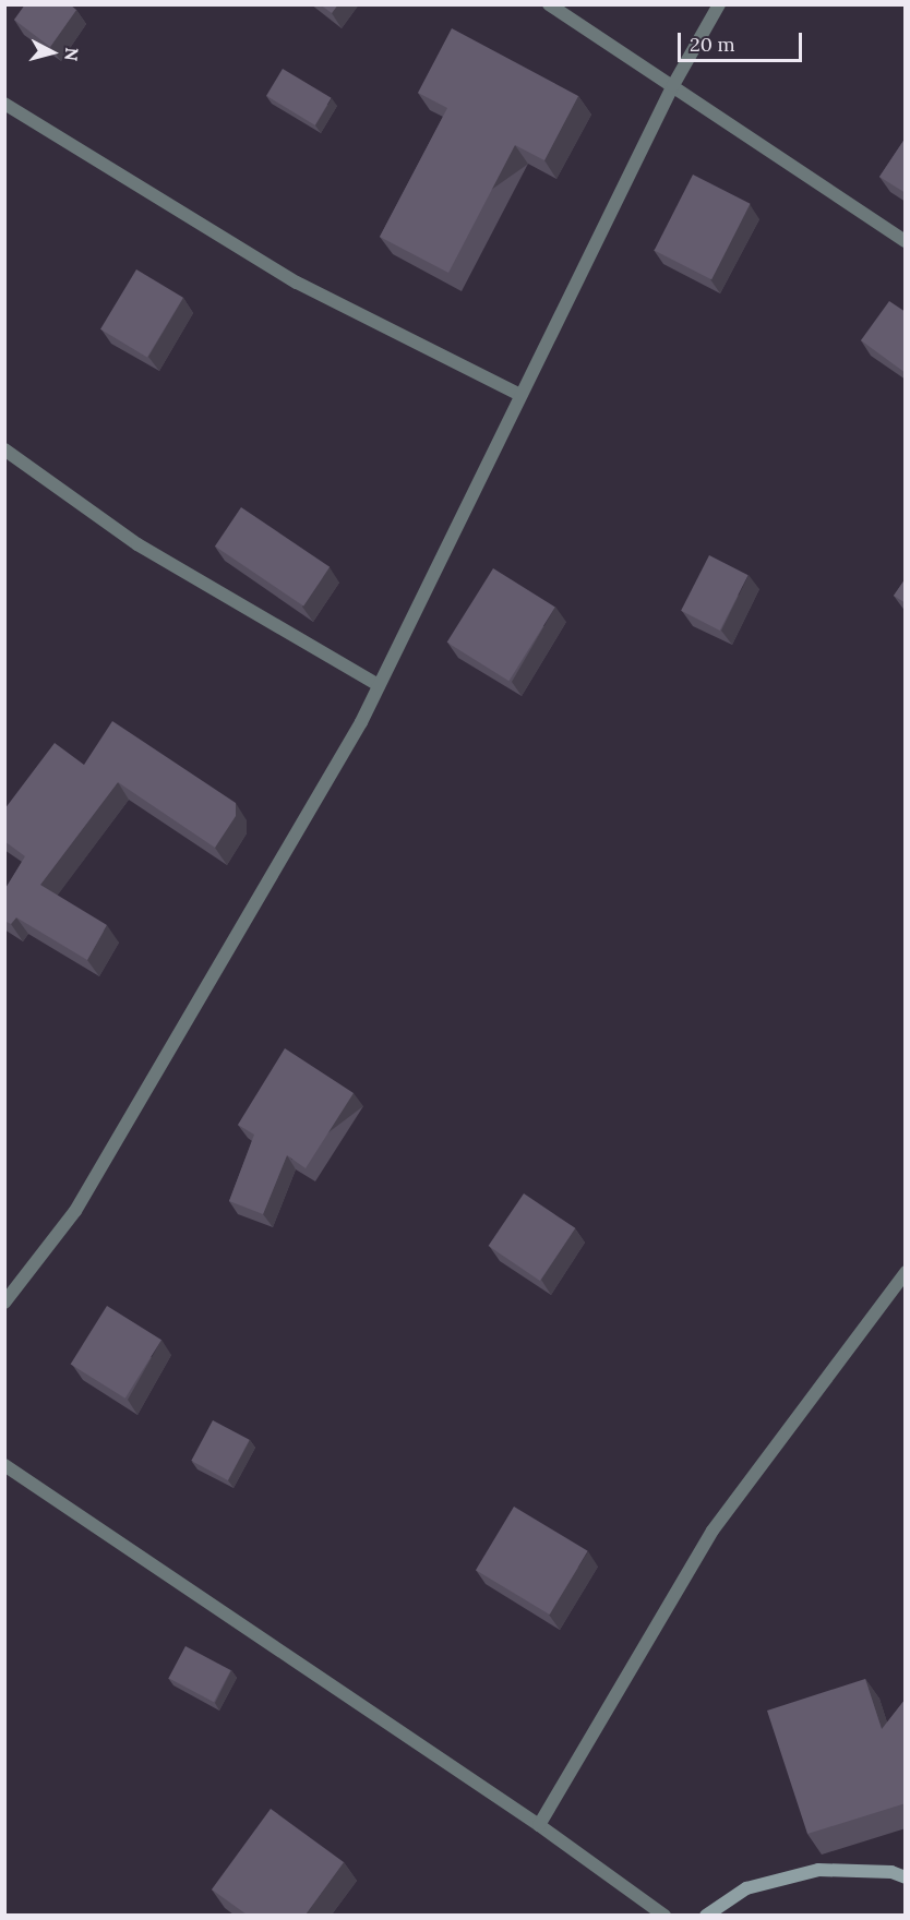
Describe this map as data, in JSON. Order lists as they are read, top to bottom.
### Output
{
  "scale_bar": "20 m",
  "north": "right"
}
